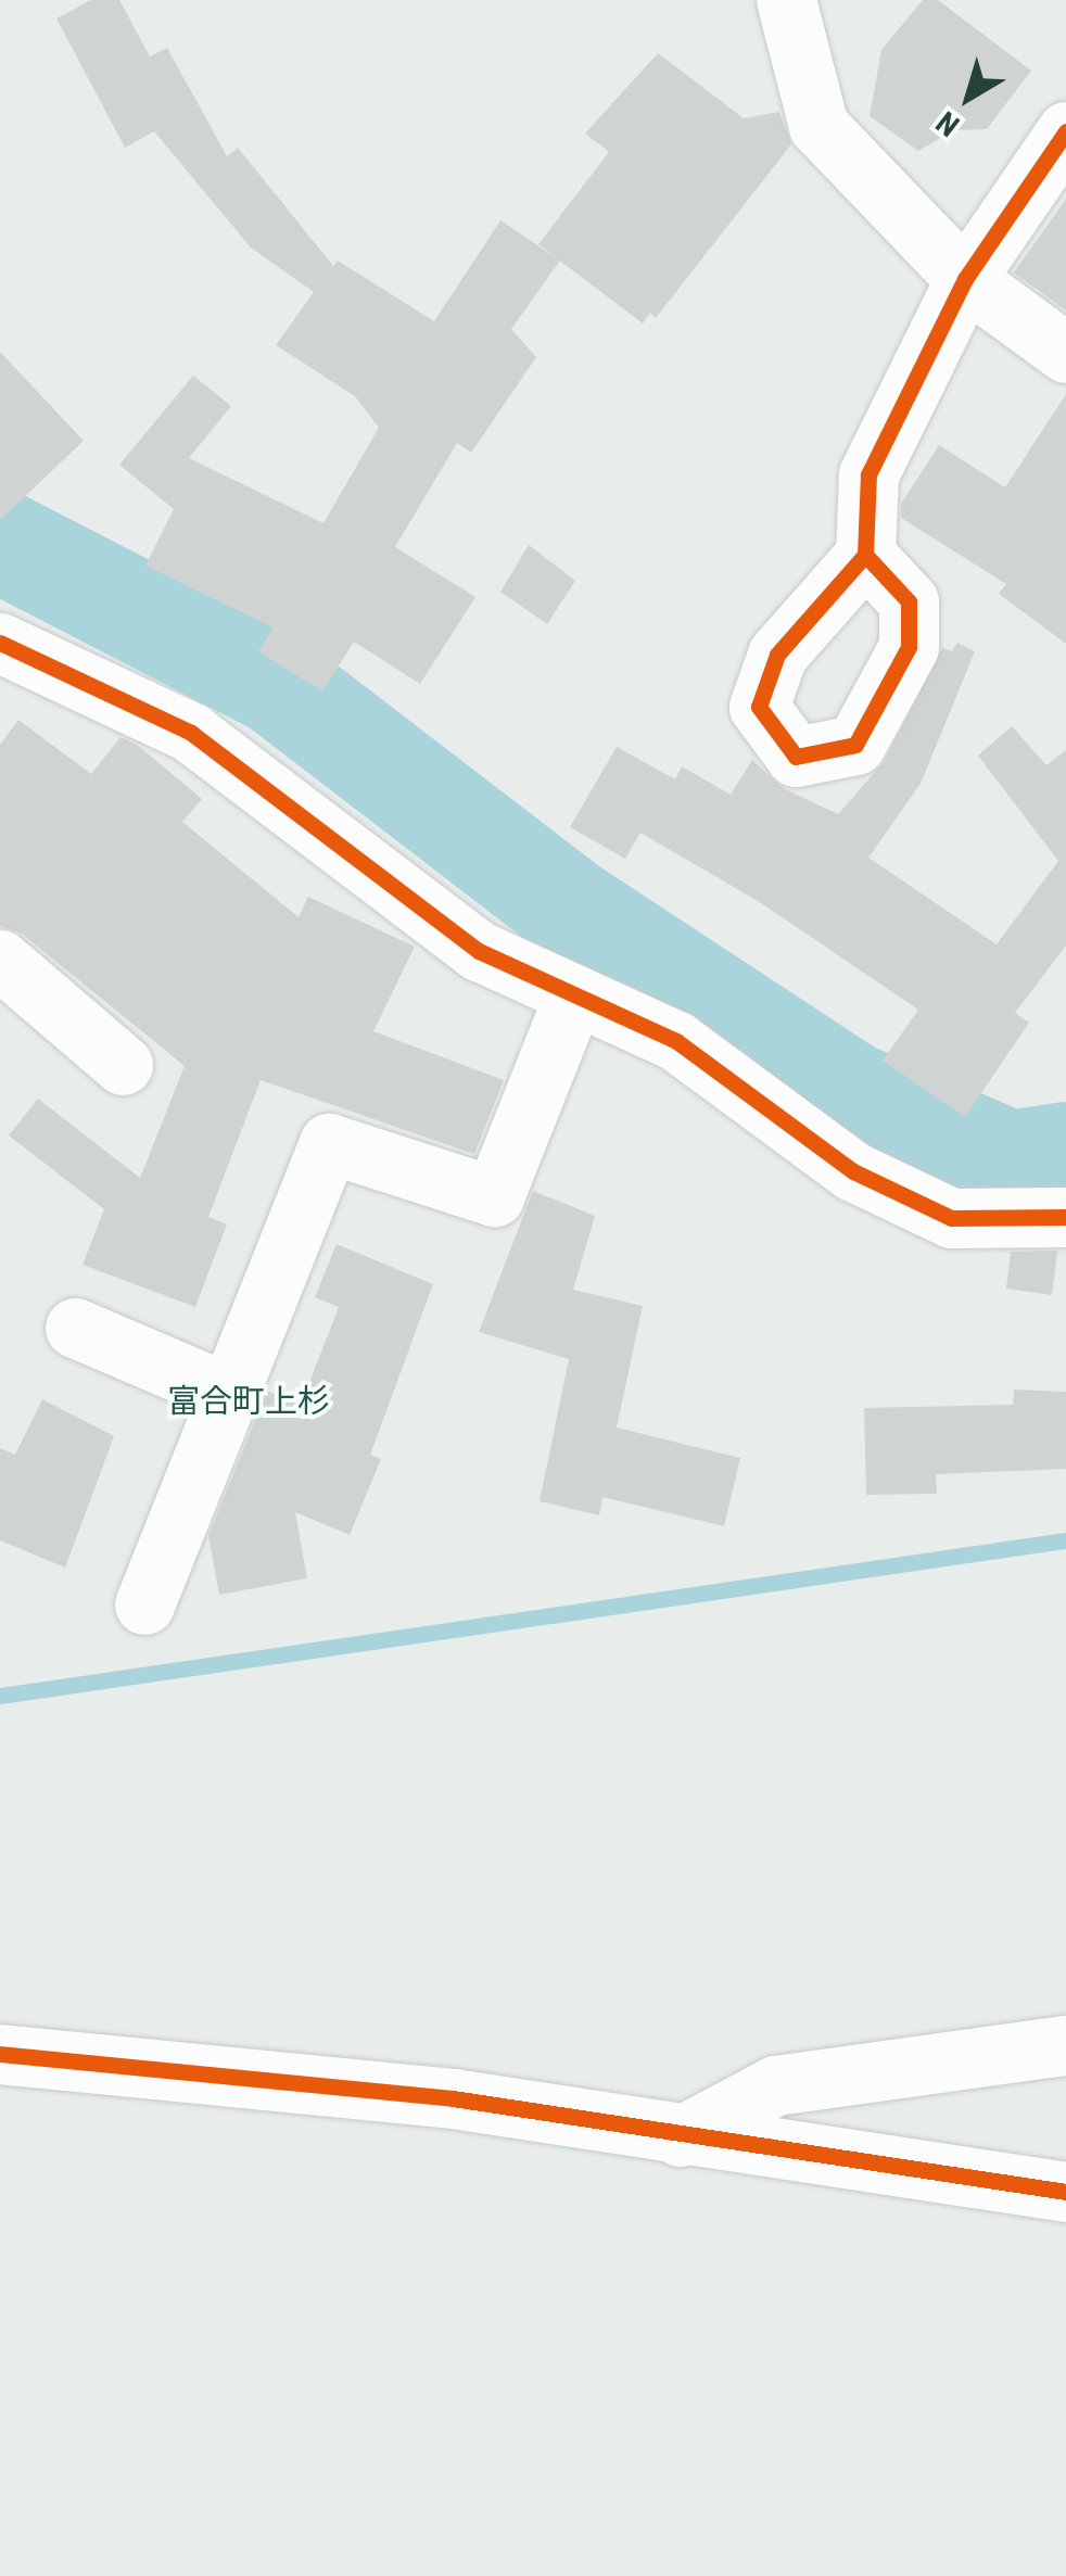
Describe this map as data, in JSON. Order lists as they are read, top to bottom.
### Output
{
  "districts": ["富合町上杉"],
  "north": "bottom left"
}
